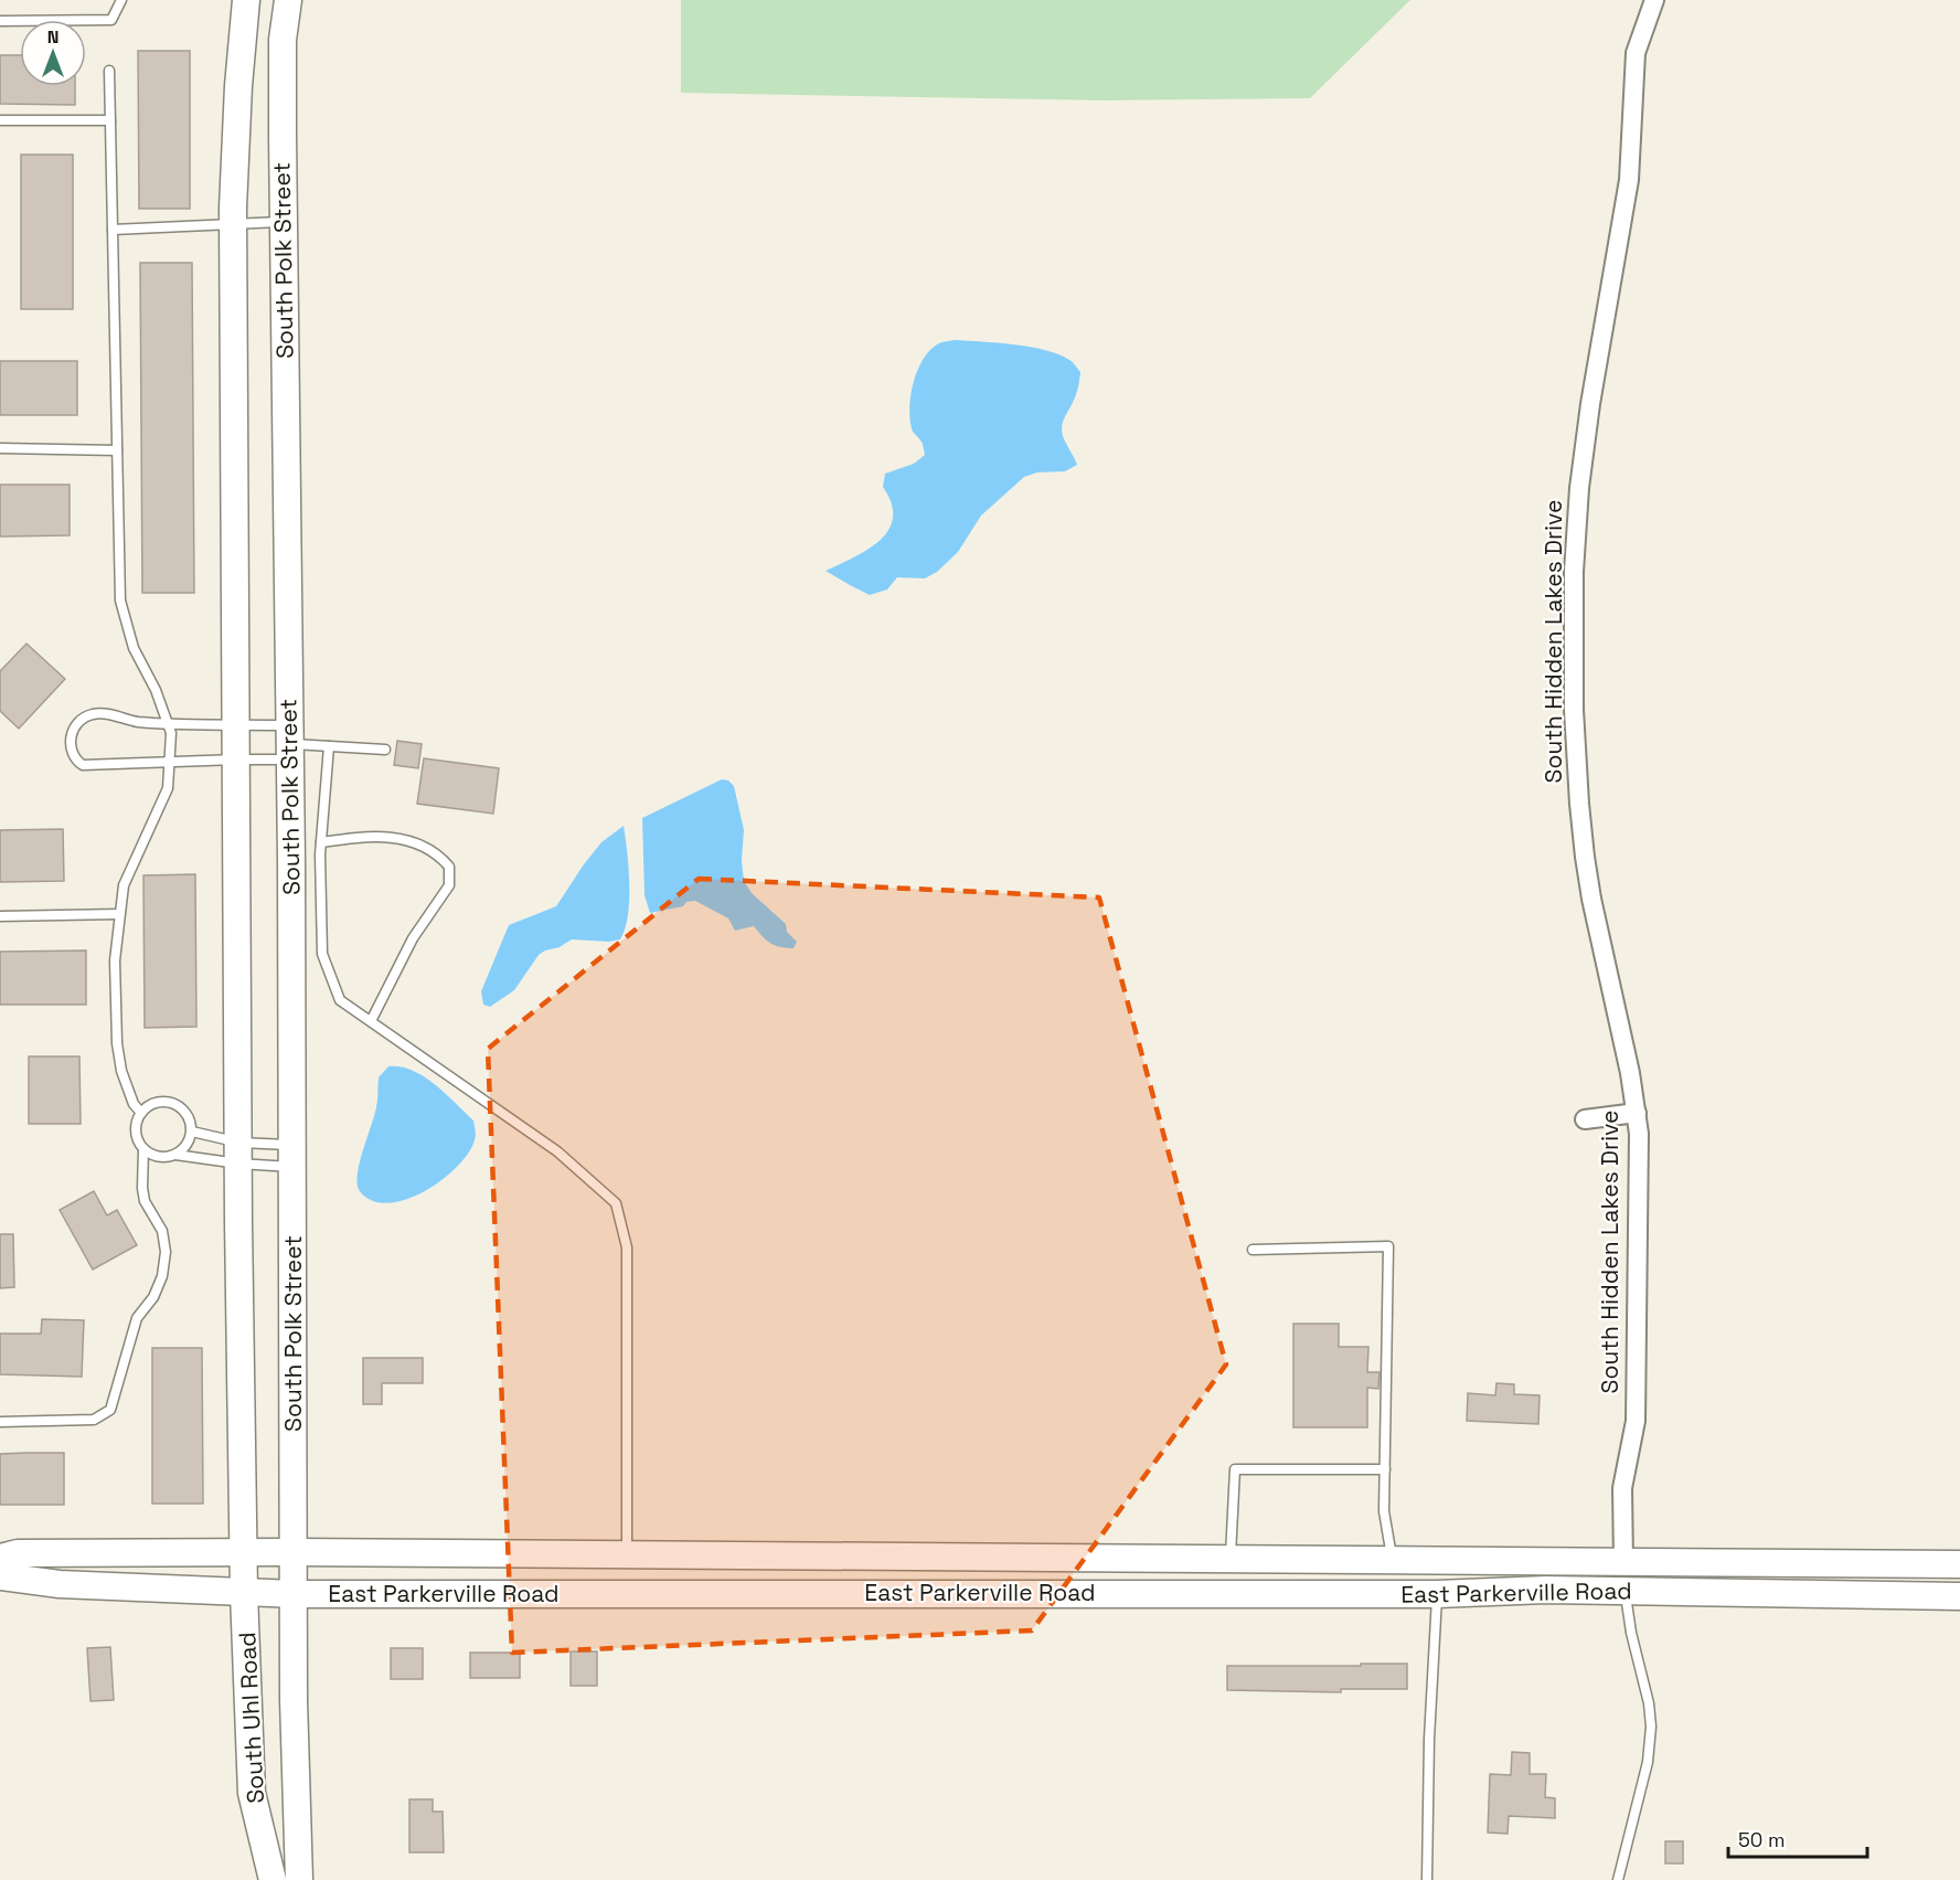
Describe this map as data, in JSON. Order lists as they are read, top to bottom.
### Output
{
  "streets": {
    "main road": ["South Polk Street", "East Parkerville Road", "South Uhl Road"],
    "street": ["South Hidden Lakes Drive"]
  },
  "crossings": [
    ["South Polk Street", "East Parkerville Road"],
    ["South Polk Street", "South Uhl Road"],
    ["South Hidden Lakes Drive", "East Parkerville Road"],
    ["East Parkerville Road", "South Uhl Road"]
  ],
  "scale_bar": "50 m",
  "north": "top"
}
